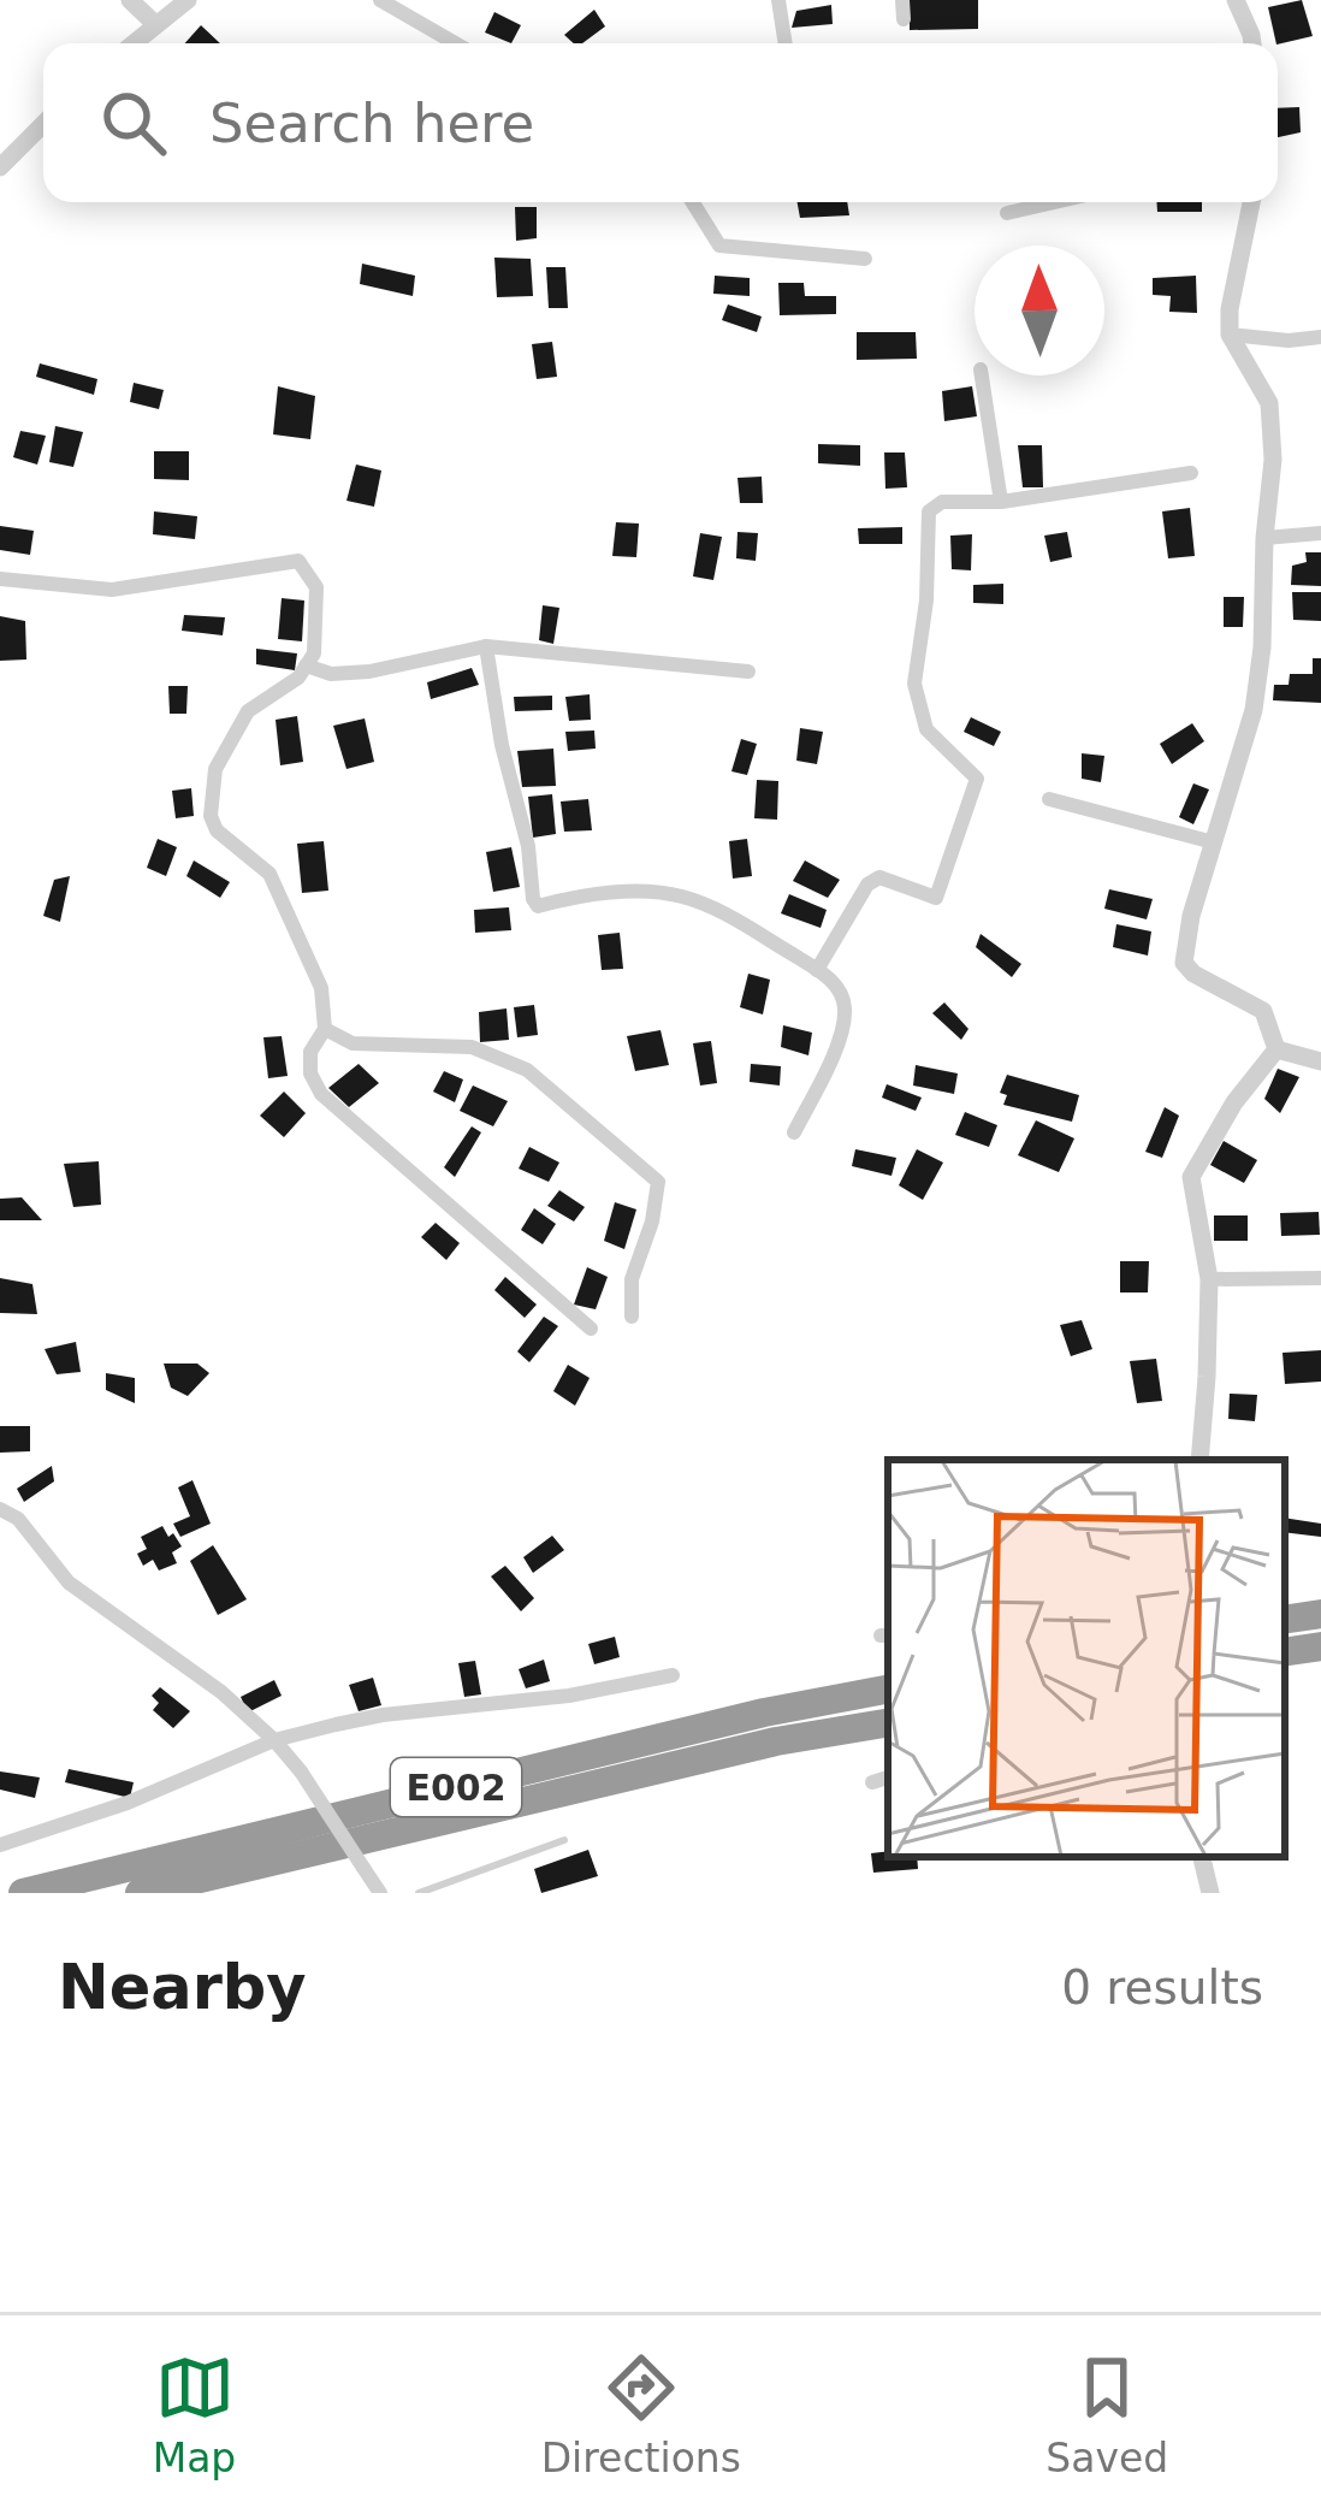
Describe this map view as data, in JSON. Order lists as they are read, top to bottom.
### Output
{
  "streets": {
    "highway": ["E002"]
  },
  "north": "top",
  "page": {
    "search": "Search here",
    "heading": ["Nearby", "0 results"],
    "nav": ["Map", "Directions", "Saved"]
  }
}
